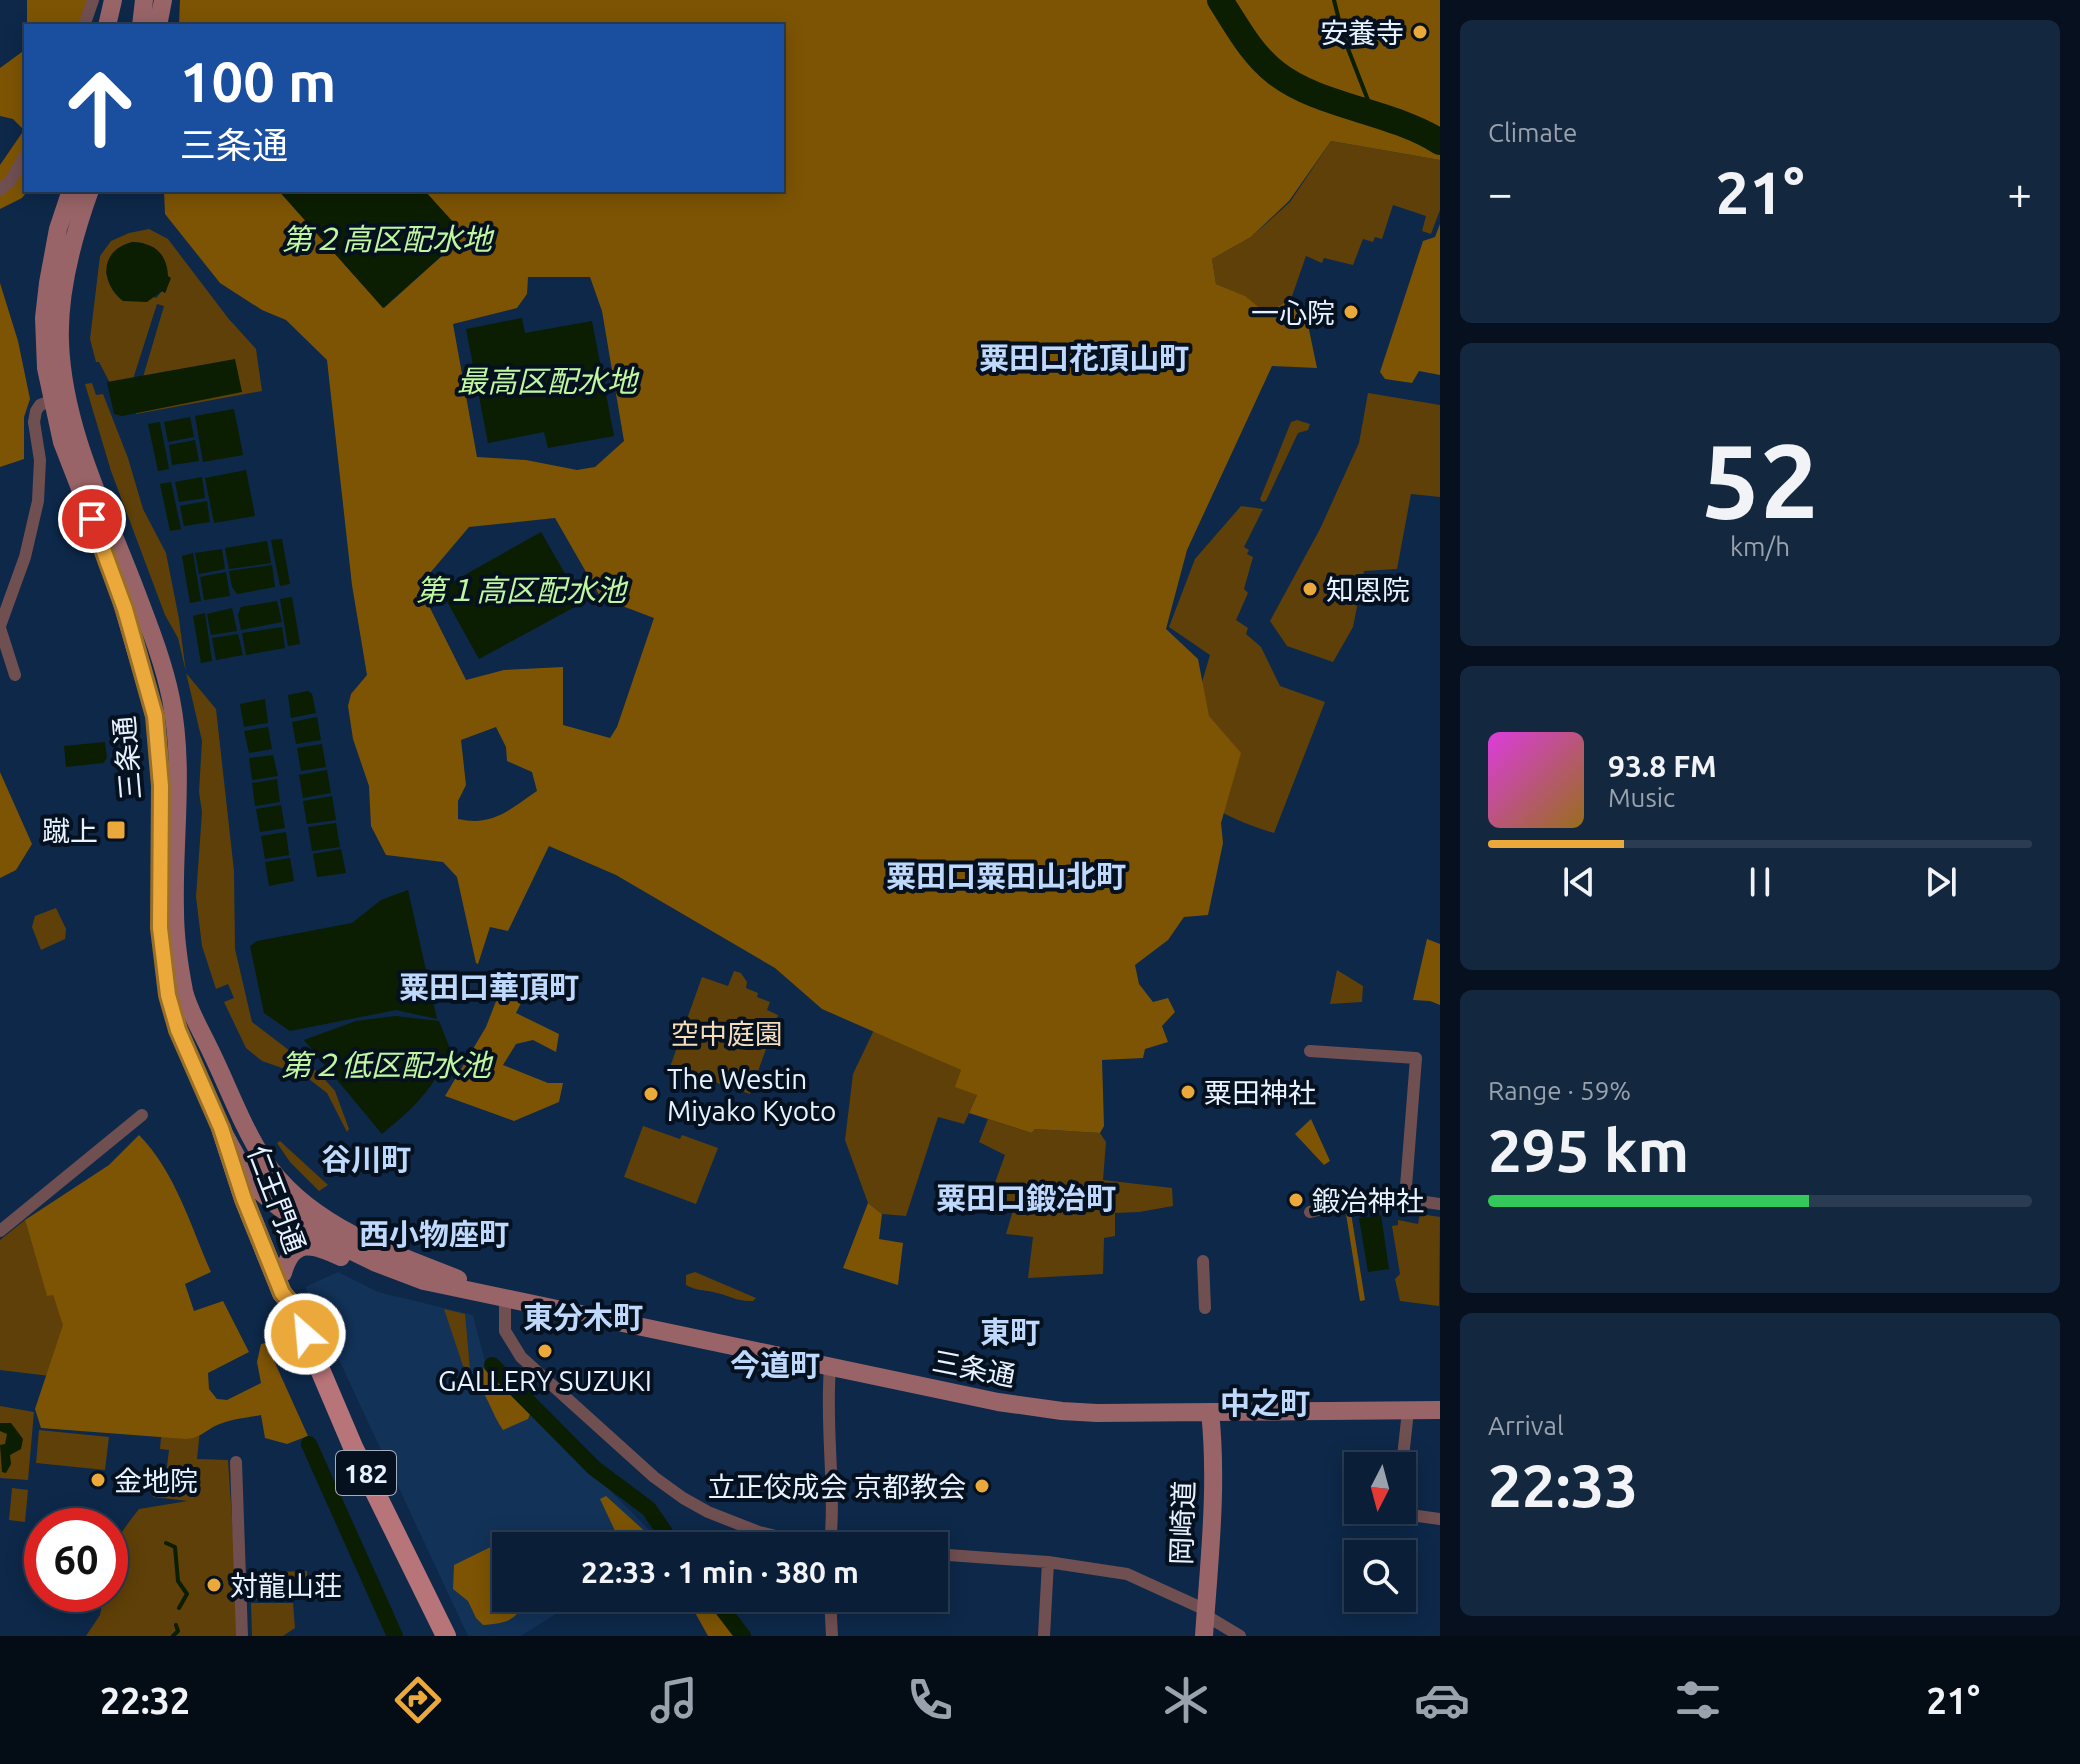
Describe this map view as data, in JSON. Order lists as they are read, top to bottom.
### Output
{
  "streets": {
    "main road": [
      "三条通",
      "仁王門通",
      "182",
      "岡崎道"
    ]
  },
  "crossings": [
    ["三条通", "仁王門通"],
    ["三条通", "182"],
    ["三条通", "岡崎道"],
    ["仁王門通", "182"]
  ],
  "districts": [
    "粟田口花頂山町",
    "粟田口粟田山北町",
    "粟田口華頂町",
    "谷川町",
    "粟田口鍛冶町",
    "西小物座町",
    "東分木町",
    "東町",
    "今道町",
    "中之町"
  ],
  "water": [
    "第２高区配水地",
    "最高区配水地",
    "第１高区配水池",
    "第２低区配水池"
  ],
  "parks": ["空中庭園"],
  "places": {
    "other": [
      "安養寺",
      "一心院",
      "知恩院",
      "粟田神社",
      "The Westin Miyako Kyoto",
      "鍛冶神社",
      "GALLERY SUZUKI",
      "金地院",
      "立正佼成会 京都教会",
      "対龍山荘"
    ],
    "transit": ["蹴上"]
  },
  "north": "bottom",
  "page": {
    "tile": [
      "Climate",
      ["52", "km/h"],
      ["Range · 59%", "295 km"],
      ["Arrival", "22:33"]
    ],
    "turn": ["100 m", "三条通"],
    "heat": ["−", "21°", "+"],
    "song": ["93.8 FM", "Music"],
    "limit": "60",
    "trip": "22:33 · 1 min · 380 m",
    "tabs": ["22:32", "21°"]
  }
}
